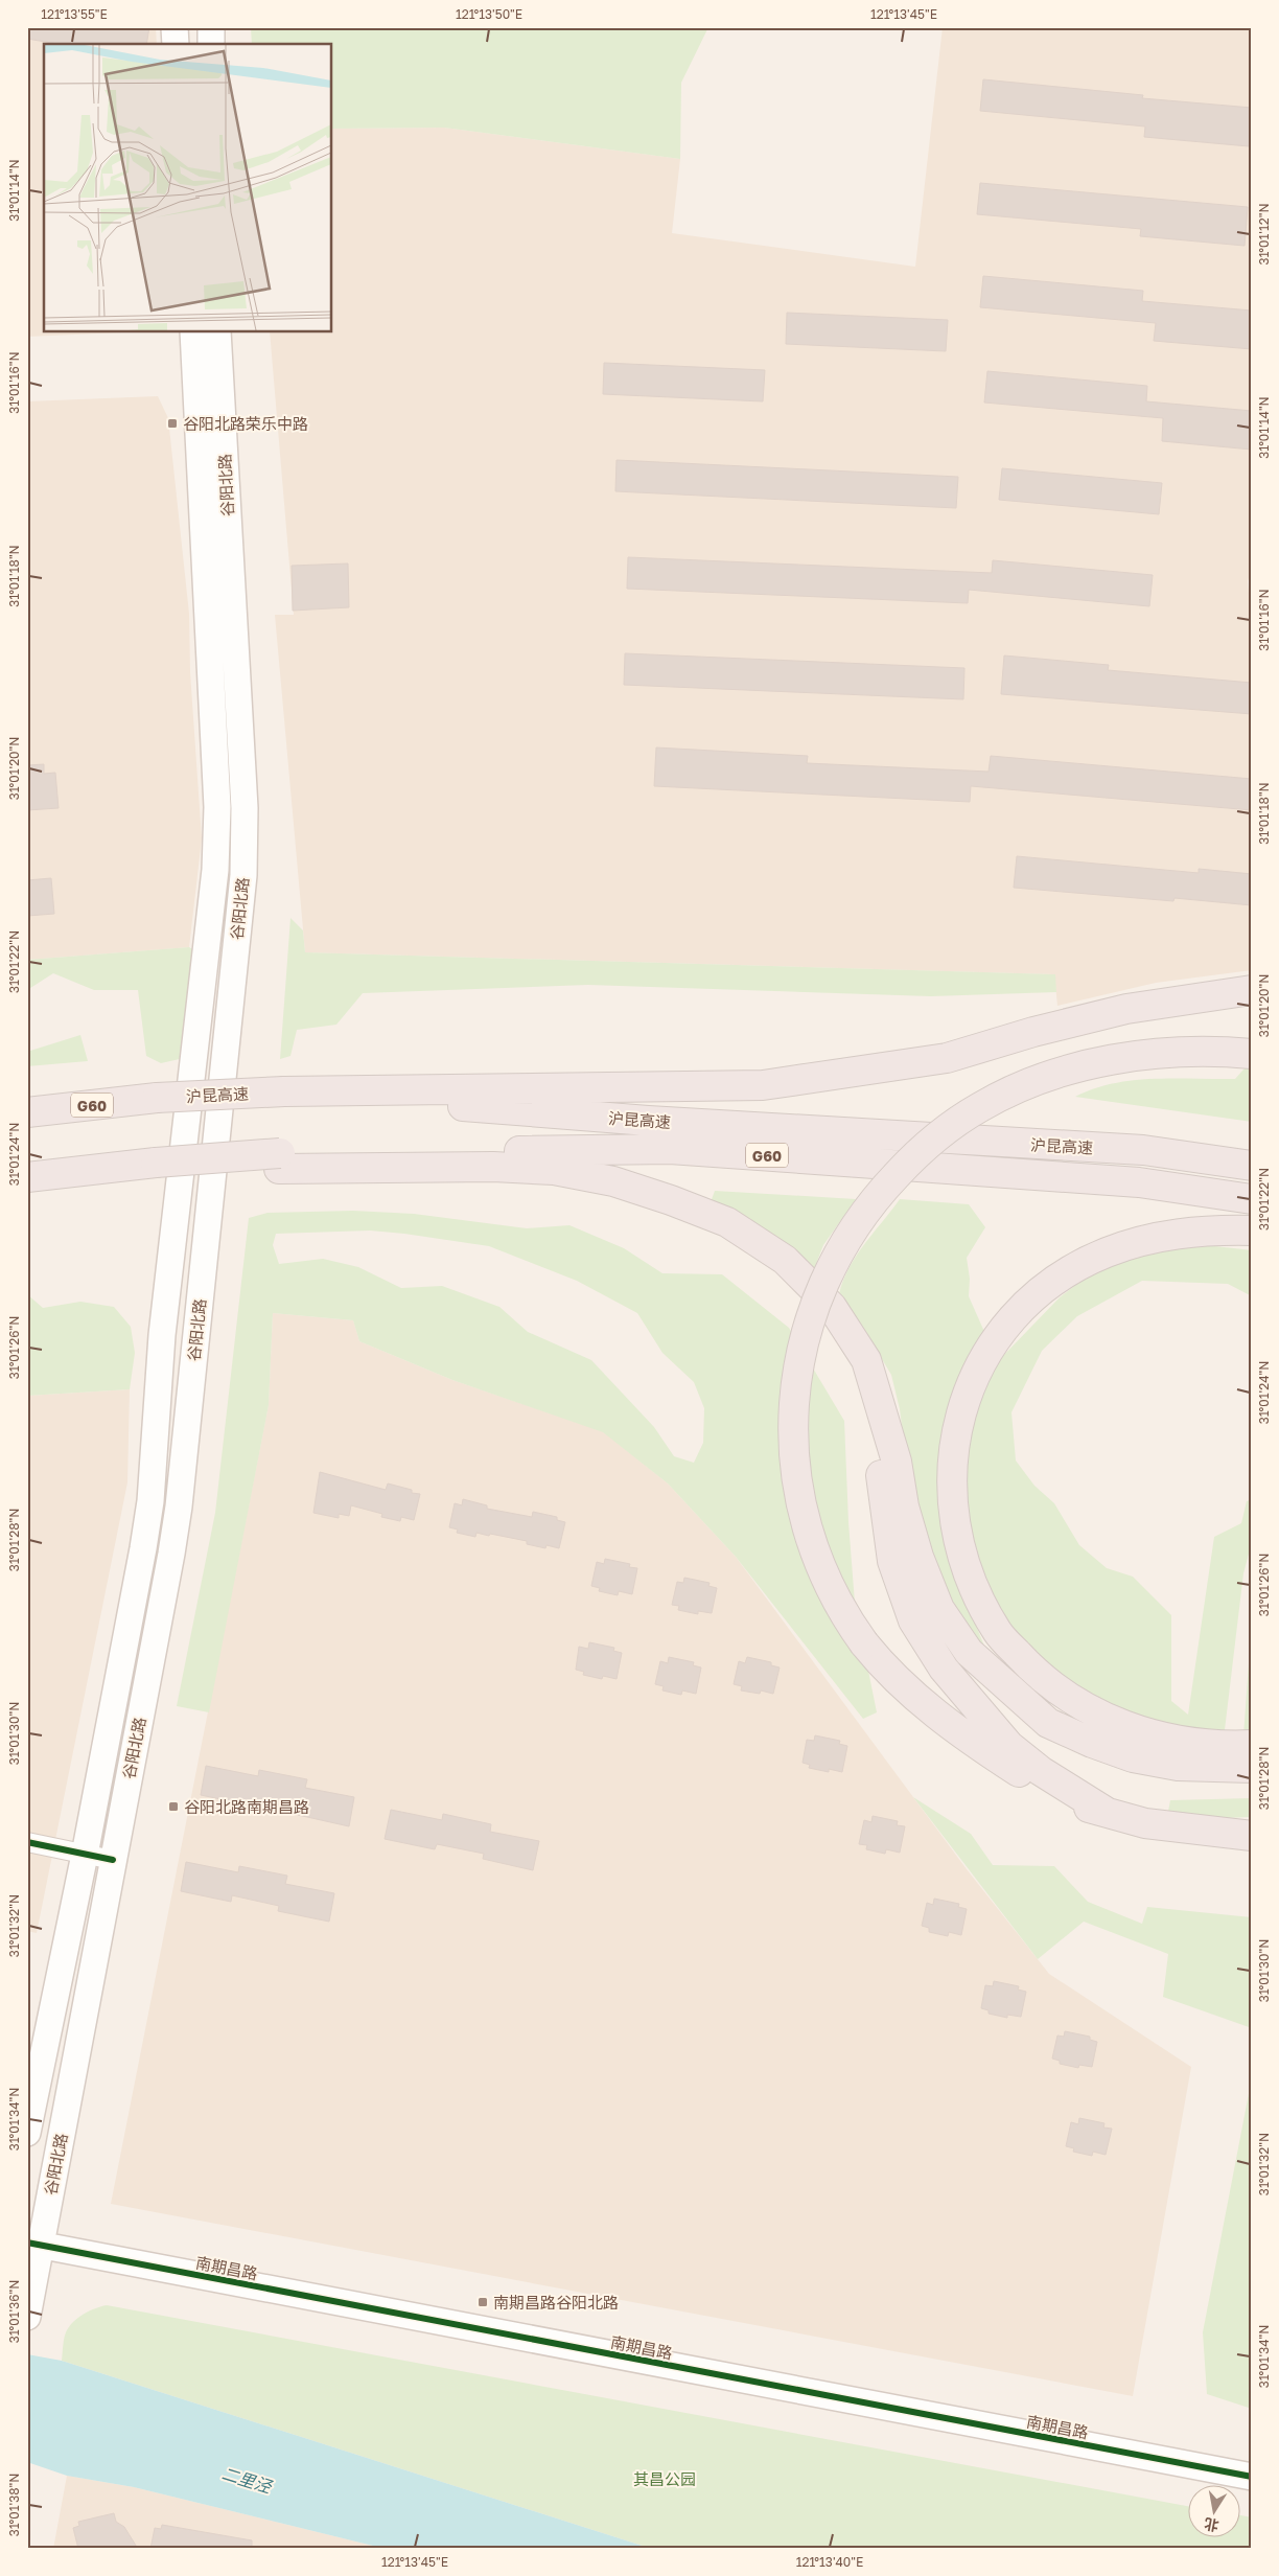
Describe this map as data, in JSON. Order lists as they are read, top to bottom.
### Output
{
  "streets": {
    "highway": ["沪昆高速", "G60"],
    "main road": ["谷阳北路", "南期昌路"]
  },
  "crossings": [
    ["谷阳北路", "南期昌路"]
  ],
  "water": ["二里泾"],
  "parks": ["其昌公园"],
  "places": {
    "transit": ["谷阳北路荣乐中路", "谷阳北路南期昌路", "南期昌路谷阳北路"]
  },
  "north": "bottom",
  "coordinates": [
    "121°13'55\"E",
    "121°13'50\"E",
    "121°13'45\"E",
    "31°01'14\"N",
    "31°01'12\"N",
    "31°01'16\"N",
    "31°01'18\"N",
    "31°01'20\"N",
    "31°01'22\"N",
    "31°01'24\"N",
    "31°01'26\"N",
    "31°01'28\"N",
    "31°01'30\"N",
    "31°01'32\"N",
    "31°01'34\"N",
    "31°01'36\"N",
    "31°01'38\"N",
    "121°13'40\"E"
  ]
}
